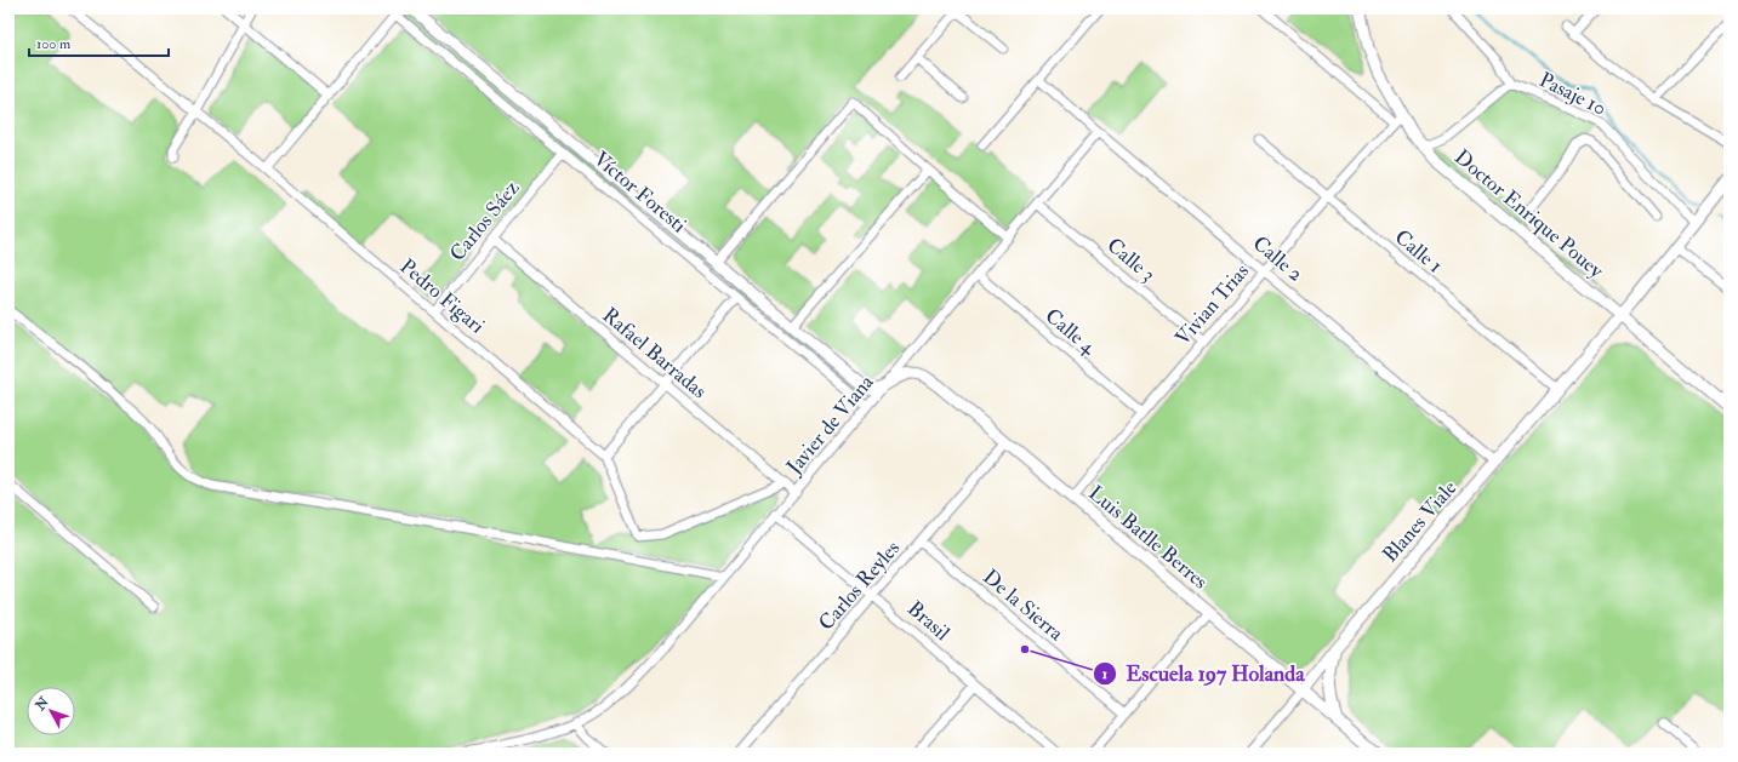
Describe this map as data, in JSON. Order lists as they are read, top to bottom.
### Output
{
  "streets": {
    "street": [
      "Pasaje 10",
      "Víctor Foresti",
      "Doctor Enrique Pouey",
      "Carlos Sáez",
      "Calle 1",
      "Calle 2",
      "Calle 3",
      "Pedro Figari",
      "Vivian Trias",
      "Calle 4",
      "Rafael Barradas",
      "Javier de Viana",
      "Blanes Viale",
      "Luis Batlle Berres",
      "Carlos Reyles",
      "De la Sierra",
      "Brasil"
    ]
  },
  "crossings": [
    ["Pasaje 10", "Blanes Viale"],
    ["Víctor Foresti", "Carlos Sáez"],
    ["Víctor Foresti", "Javier de Viana"],
    ["Víctor Foresti", "Luis Batlle Berres"],
    ["Doctor Enrique Pouey", "Vivian Trias"],
    ["Doctor Enrique Pouey", "Blanes Viale"],
    ["Carlos Sáez", "Pedro Figari"],
    ["Carlos Sáez", "Rafael Barradas"],
    ["Calle 1", "Vivian Trias"],
    ["Calle 1", "Blanes Viale"],
    ["Calle 2", "Vivian Trias"],
    ["Calle 2", "Javier de Viana"],
    ["Calle 2", "Blanes Viale"],
    ["Calle 3", "Vivian Trias"],
    ["Calle 3", "Javier de Viana"],
    ["Pedro Figari", "Rafael Barradas"],
    ["Vivian Trias", "Calle 4"],
    ["Vivian Trias", "Luis Batlle Berres"],
    ["Calle 4", "Javier de Viana"],
    ["Rafael Barradas", "Javier de Viana"],
    ["Javier de Viana", "Luis Batlle Berres"],
    ["Javier de Viana", "Brasil"],
    ["Blanes Viale", "Luis Batlle Berres"],
    ["Luis Batlle Berres", "Carlos Reyles"],
    ["Carlos Reyles", "De la Sierra"],
    ["Carlos Reyles", "Brasil"]
  ],
  "places": ["Escuela 197 Holanda"],
  "scale_bar": "100 m",
  "north": "top left"
}
